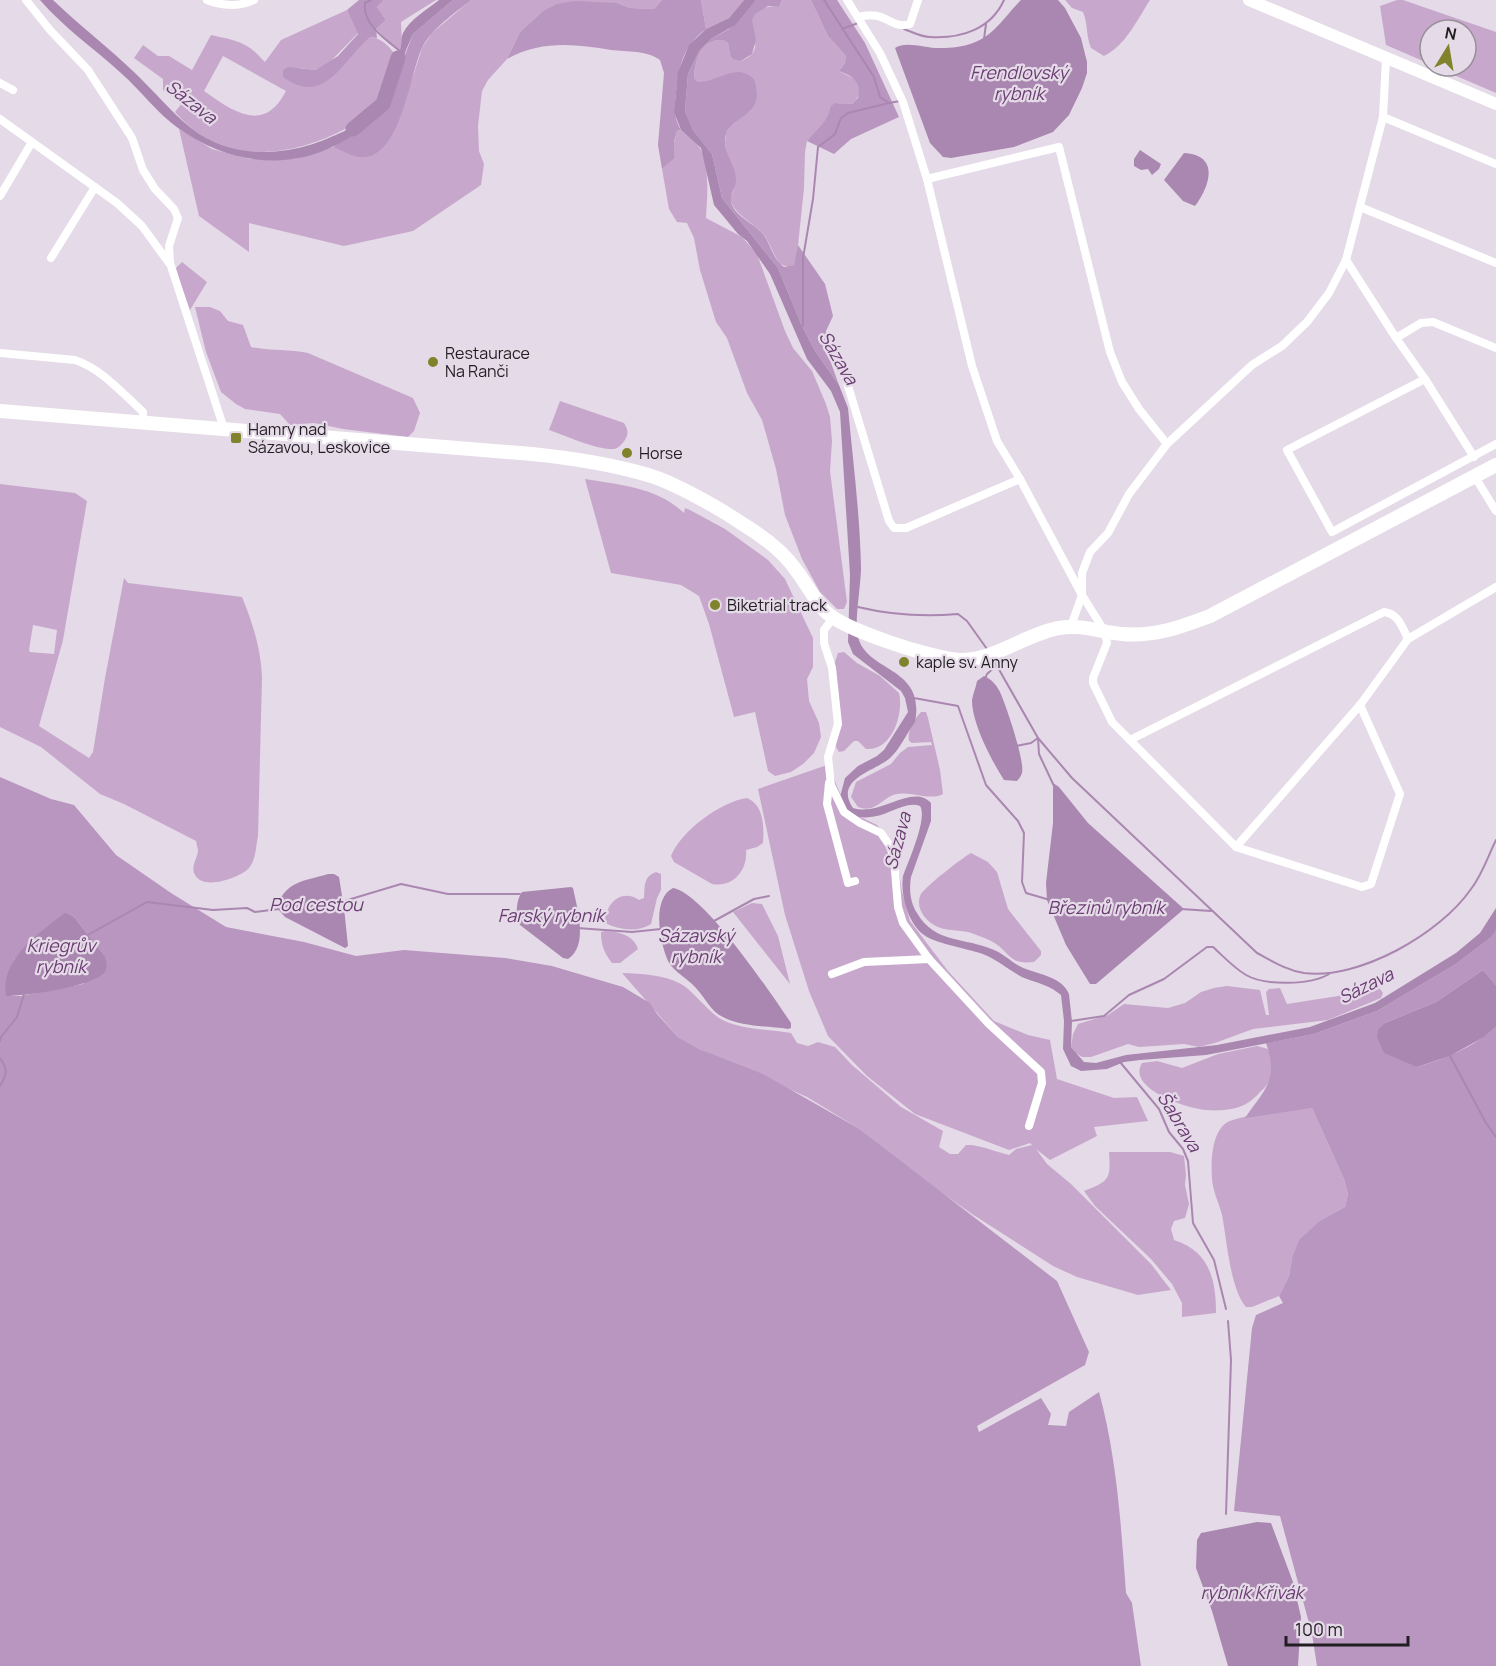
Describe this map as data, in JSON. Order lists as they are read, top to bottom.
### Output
{
  "water": [
    "Frendlovský rybník",
    "Sázava",
    "Pod cestou",
    "Březinů rybník",
    "Farský rybník",
    "Sázavský rybník",
    "Kriegrův rybník",
    "Šabrava",
    "rybník Křivák"
  ],
  "places": {
    "other": [
      "Restaurace Na Ranči",
      "Horse",
      "Biketrial track",
      "kaple sv. Anny"
    ],
    "transit": ["Hamry nad Sázavou, Leskovice"]
  },
  "scale_bar": "100 m",
  "north": "top"
}
